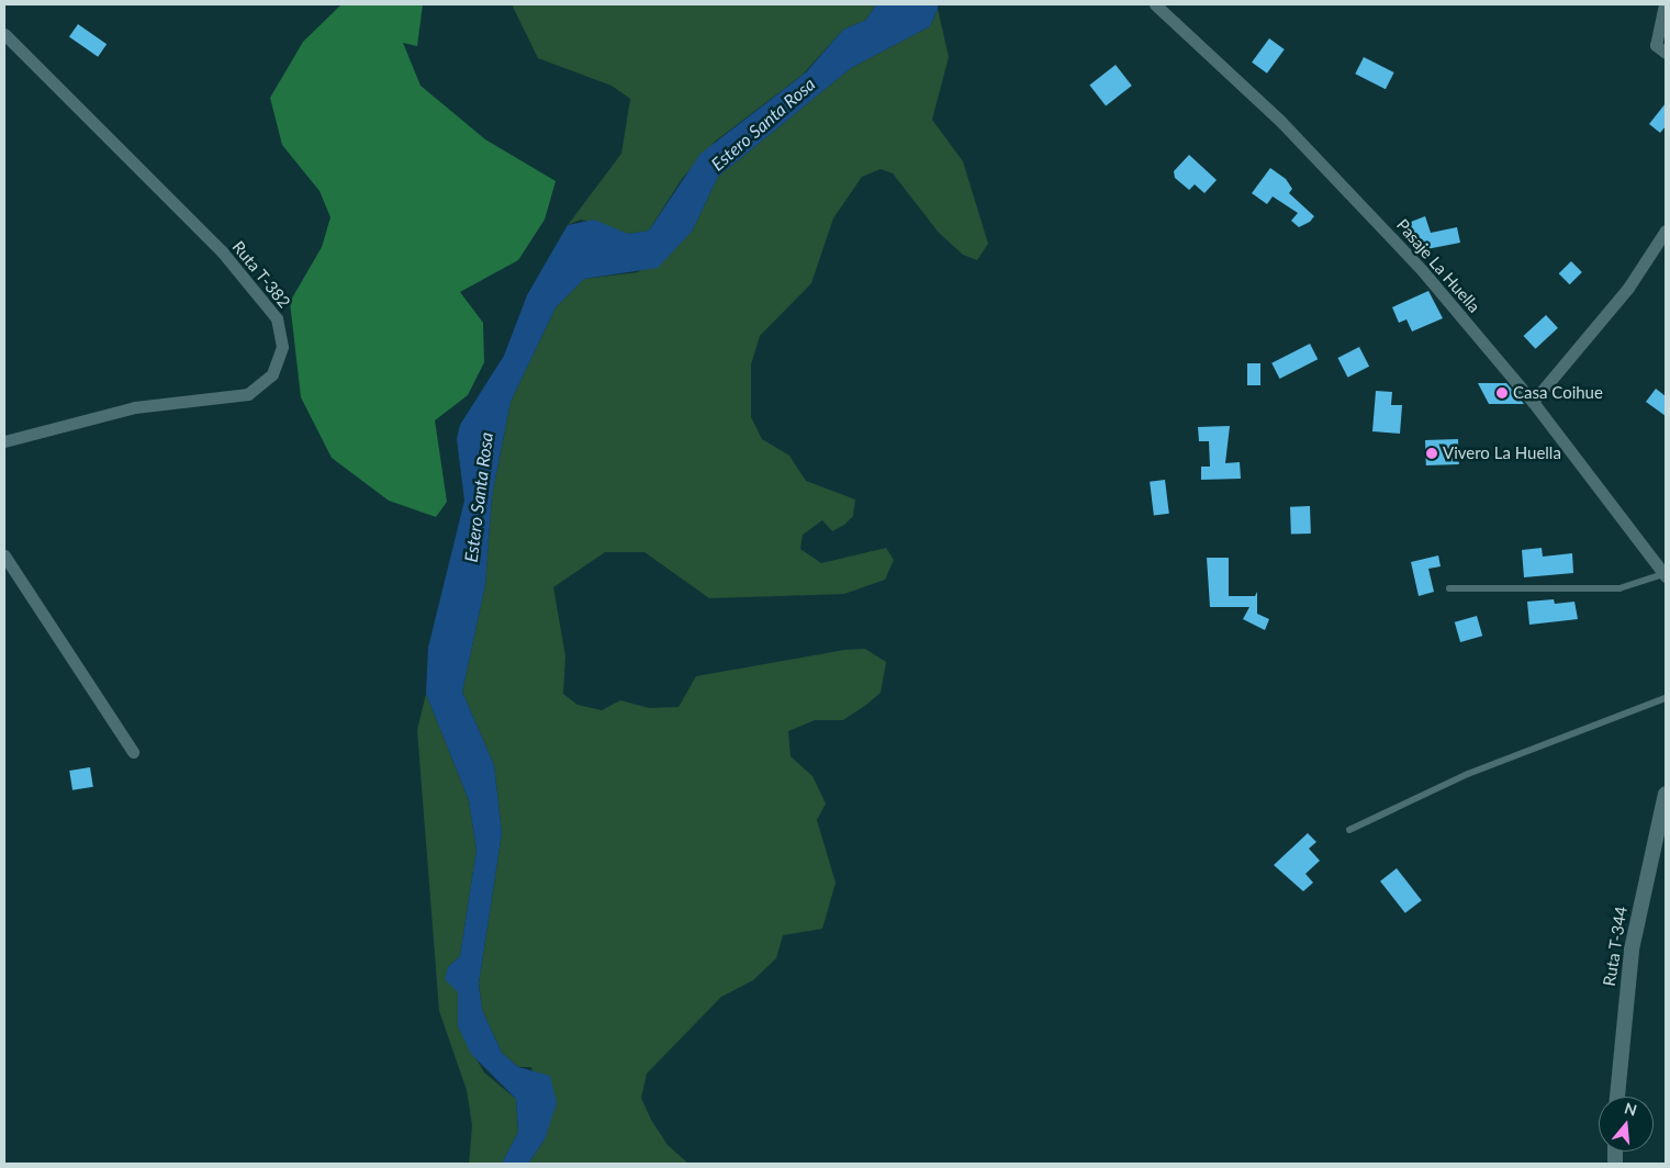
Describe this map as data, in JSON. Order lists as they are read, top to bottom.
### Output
{
  "streets": {
    "main road": ["Ruta T-344"],
    "street": ["Pasaje La Huella", "Ruta T-382"]
  },
  "water": ["Estero Santa Rosa"],
  "places": ["Casa Coihue", "Vivero La Huella"],
  "north": "top"
}
